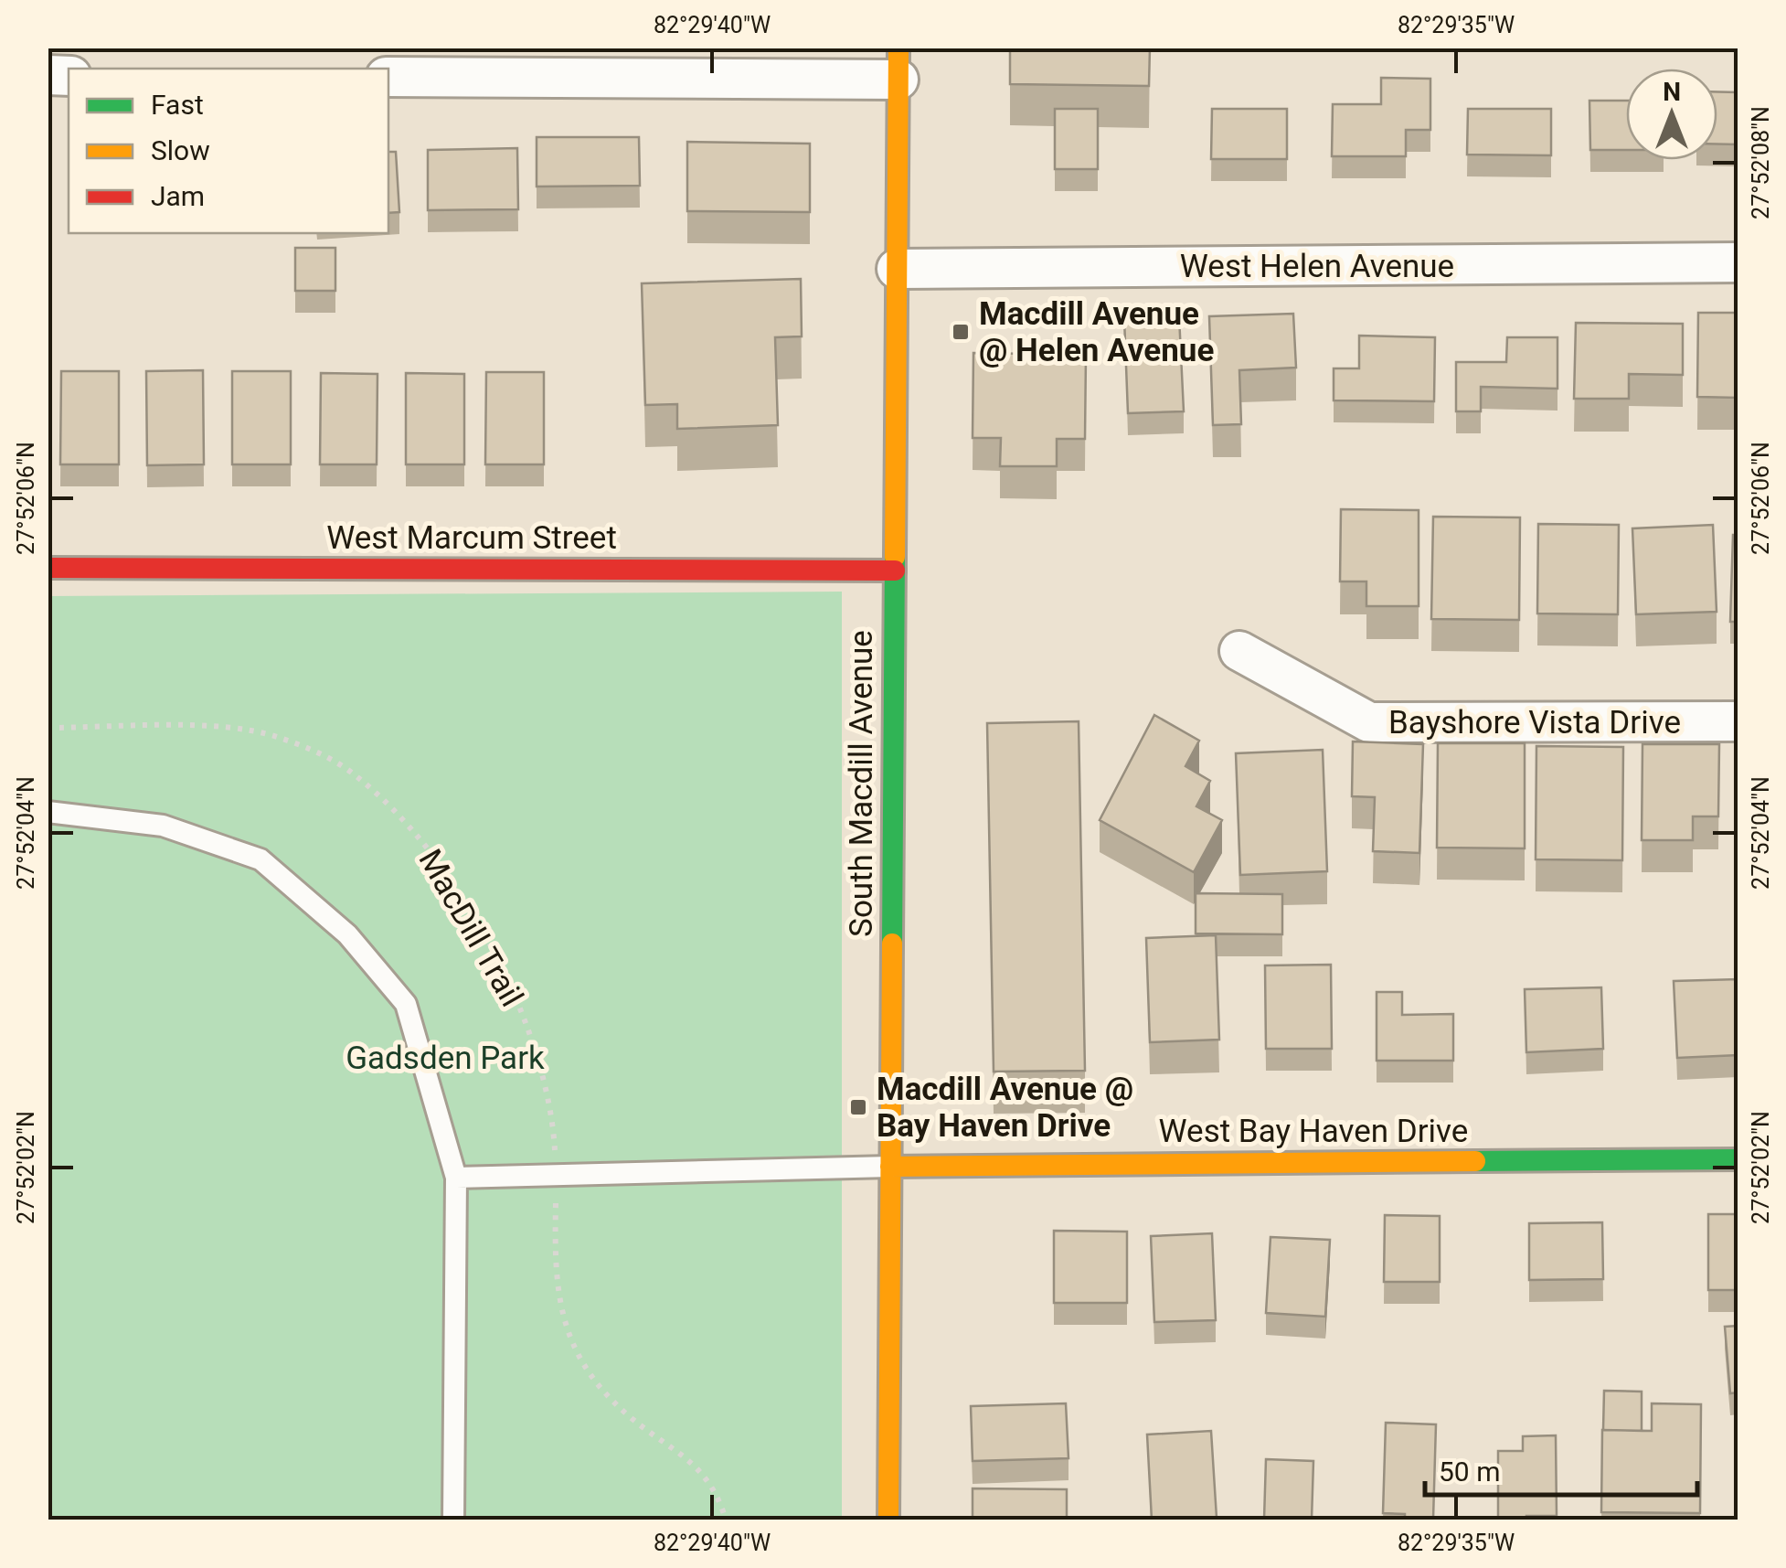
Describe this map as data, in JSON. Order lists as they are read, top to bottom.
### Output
{
  "streets": {
    "street": [
      "West Helen Avenue",
      "West Marcum Street",
      "Bayshore Vista Drive",
      "South Macdill Avenue",
      "West Bay Haven Drive"
    ],
    "path": ["MacDill Trail"]
  },
  "crossings": [
    ["West Helen Avenue", "South Macdill Avenue"],
    ["West Marcum Street", "South Macdill Avenue"],
    ["South Macdill Avenue", "West Bay Haven Drive"]
  ],
  "parks": ["Gadsden Park"],
  "places": {
    "transit": ["Macdill Avenue @ Helen Avenue", "Macdill Avenue @ Bay Haven Drive"]
  },
  "legend": ["Fast", "Slow", "Jam"],
  "scale_bar": "50 m",
  "north": "top",
  "coordinates": [
    "82°29'40\"W",
    "82°29'35\"W",
    "27°52'08\"N",
    "27°52'06\"N",
    "27°52'04\"N",
    "27°52'02\"N"
  ]
}
